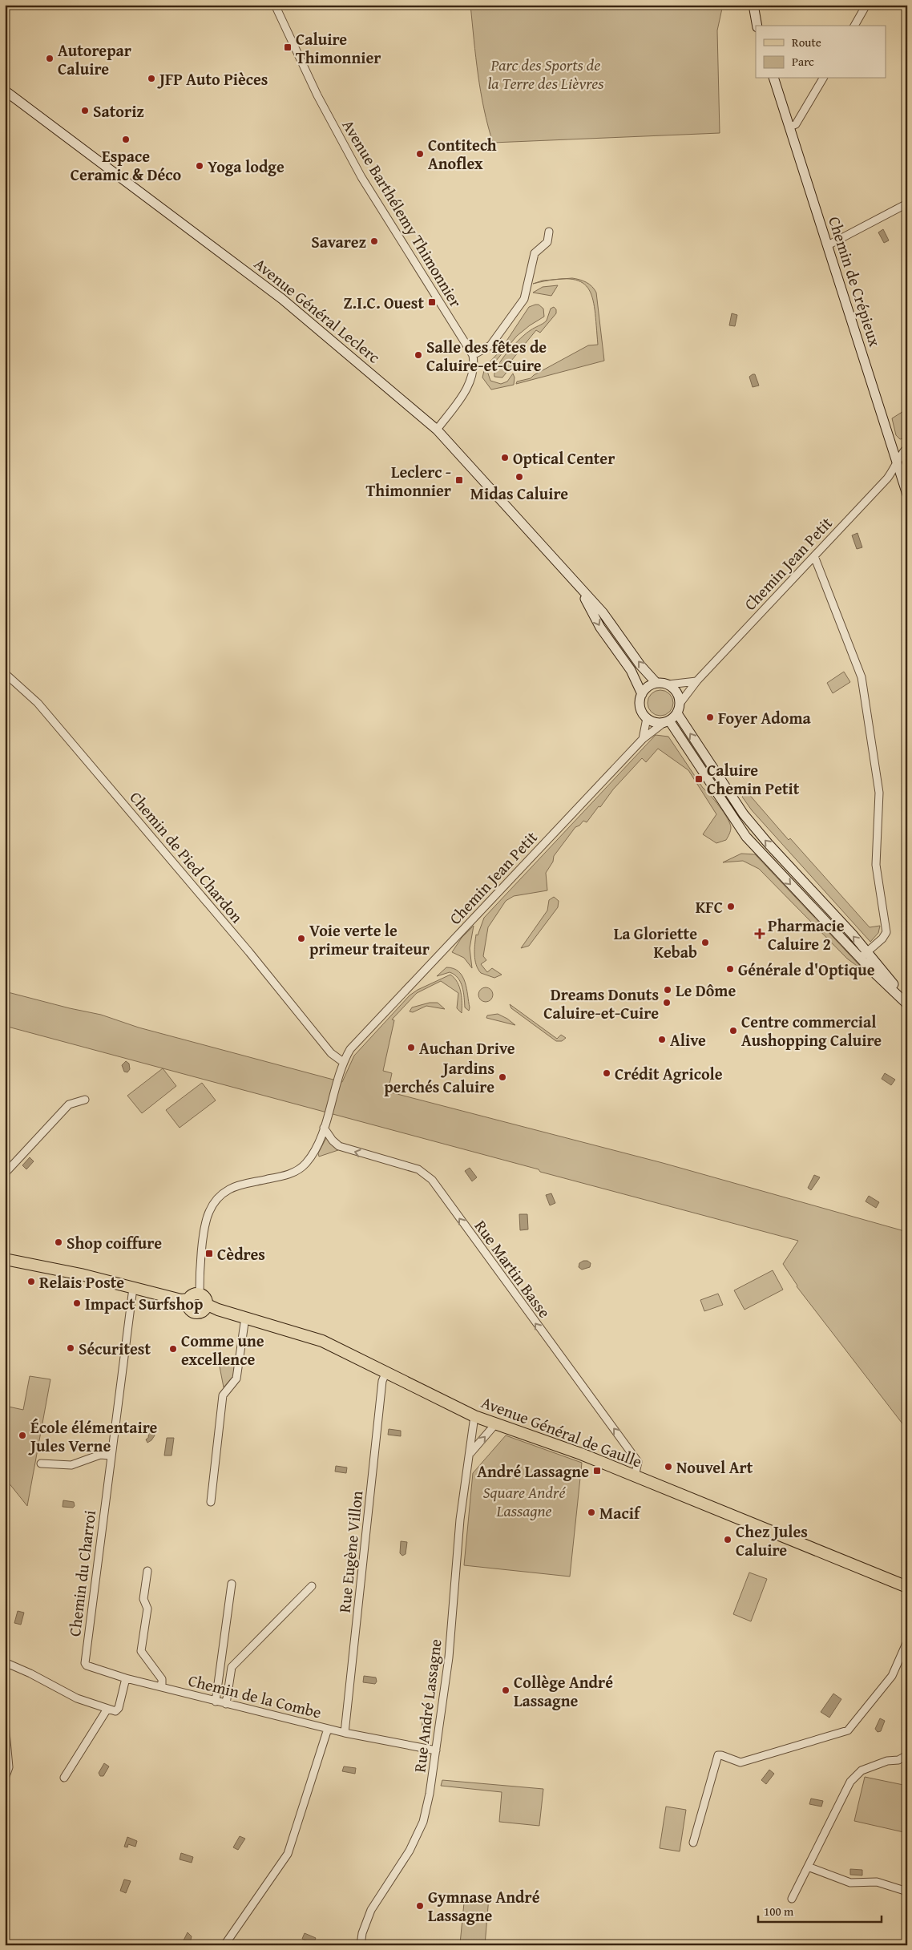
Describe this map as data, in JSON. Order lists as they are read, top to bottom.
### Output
{
  "streets": {
    "main road": ["Chemin de Crépieux", "Avenue Général Leclerc", "Avenue Général de Gaulle"],
    "street": [
      "Avenue Barthélemy Thimonnier",
      "Chemin Jean Petit",
      "Chemin de Pied Chardon",
      "Rue Martin Basse",
      "Rue Eugène Villon",
      "Chemin du Charroi",
      "Chemin de la Combe",
      "Rue André Lassagne"
    ]
  },
  "crossings": [
    ["Chemin de Crépieux", "Chemin Jean Petit"],
    ["Avenue Général Leclerc", "Chemin Jean Petit"],
    ["Chemin Jean Petit", "Chemin de Pied Chardon"],
    ["Chemin Jean Petit", "Rue Martin Basse"],
    ["Chemin Jean Petit", "Avenue Général de Gaulle"],
    ["Rue Martin Basse", "Avenue Général de Gaulle"],
    ["Avenue Général de Gaulle", "Rue Eugène Villon"],
    ["Avenue Général de Gaulle", "Rue André Lassagne"],
    ["Chemin du Charroi", "Chemin de la Combe"]
  ],
  "one_way": ["Rue Martin Basse"],
  "parks": ["Parc des Sports de la Terre des Lièvres", "Square André Lassagne"],
  "places": {
    "transit": [
      "Caluire Thimonnier",
      "Z.I.C. Ouest",
      "Leclerc - Thimonnier",
      "Caluire Chemin Petit",
      "Cèdres",
      "André Lassagne"
    ],
    "other": [
      "Autorepar Caluire",
      "JFP Auto Pièces",
      "Satoriz",
      "Espace Ceramic & Déco",
      "Contitech Anoflex",
      "Yoga lodge",
      "Savarez",
      "Salle des fêtes de Caluire-et-Cuire",
      "Optical Center",
      "Midas Caluire",
      "Foyer Adoma",
      "KFC",
      "Voie verte le primeur traiteur",
      "La Gloriette Kebab",
      "Générale d'Optique",
      "Le Dôme",
      "Dreams Donuts Caluire-et-Cuire",
      "Centre commercial Aushopping Caluire",
      "Alive",
      "Auchan Drive",
      "Crédit Agricole",
      "Jardins perchés Caluire",
      "Shop coiffure",
      "Relais Poste",
      "Impact Surfshop",
      "Sécuritest",
      "Comme une excellence",
      "École élémentaire Jules Verne",
      "Nouvel Art",
      "Macif",
      "Chez Jules Caluire",
      "Collège André Lassagne",
      "Gymnase André Lassagne"
    ],
    "health": ["Pharmacie Caluire 2"]
  },
  "legend": ["Route", "Parc"],
  "scale_bar": "100 m"
}
